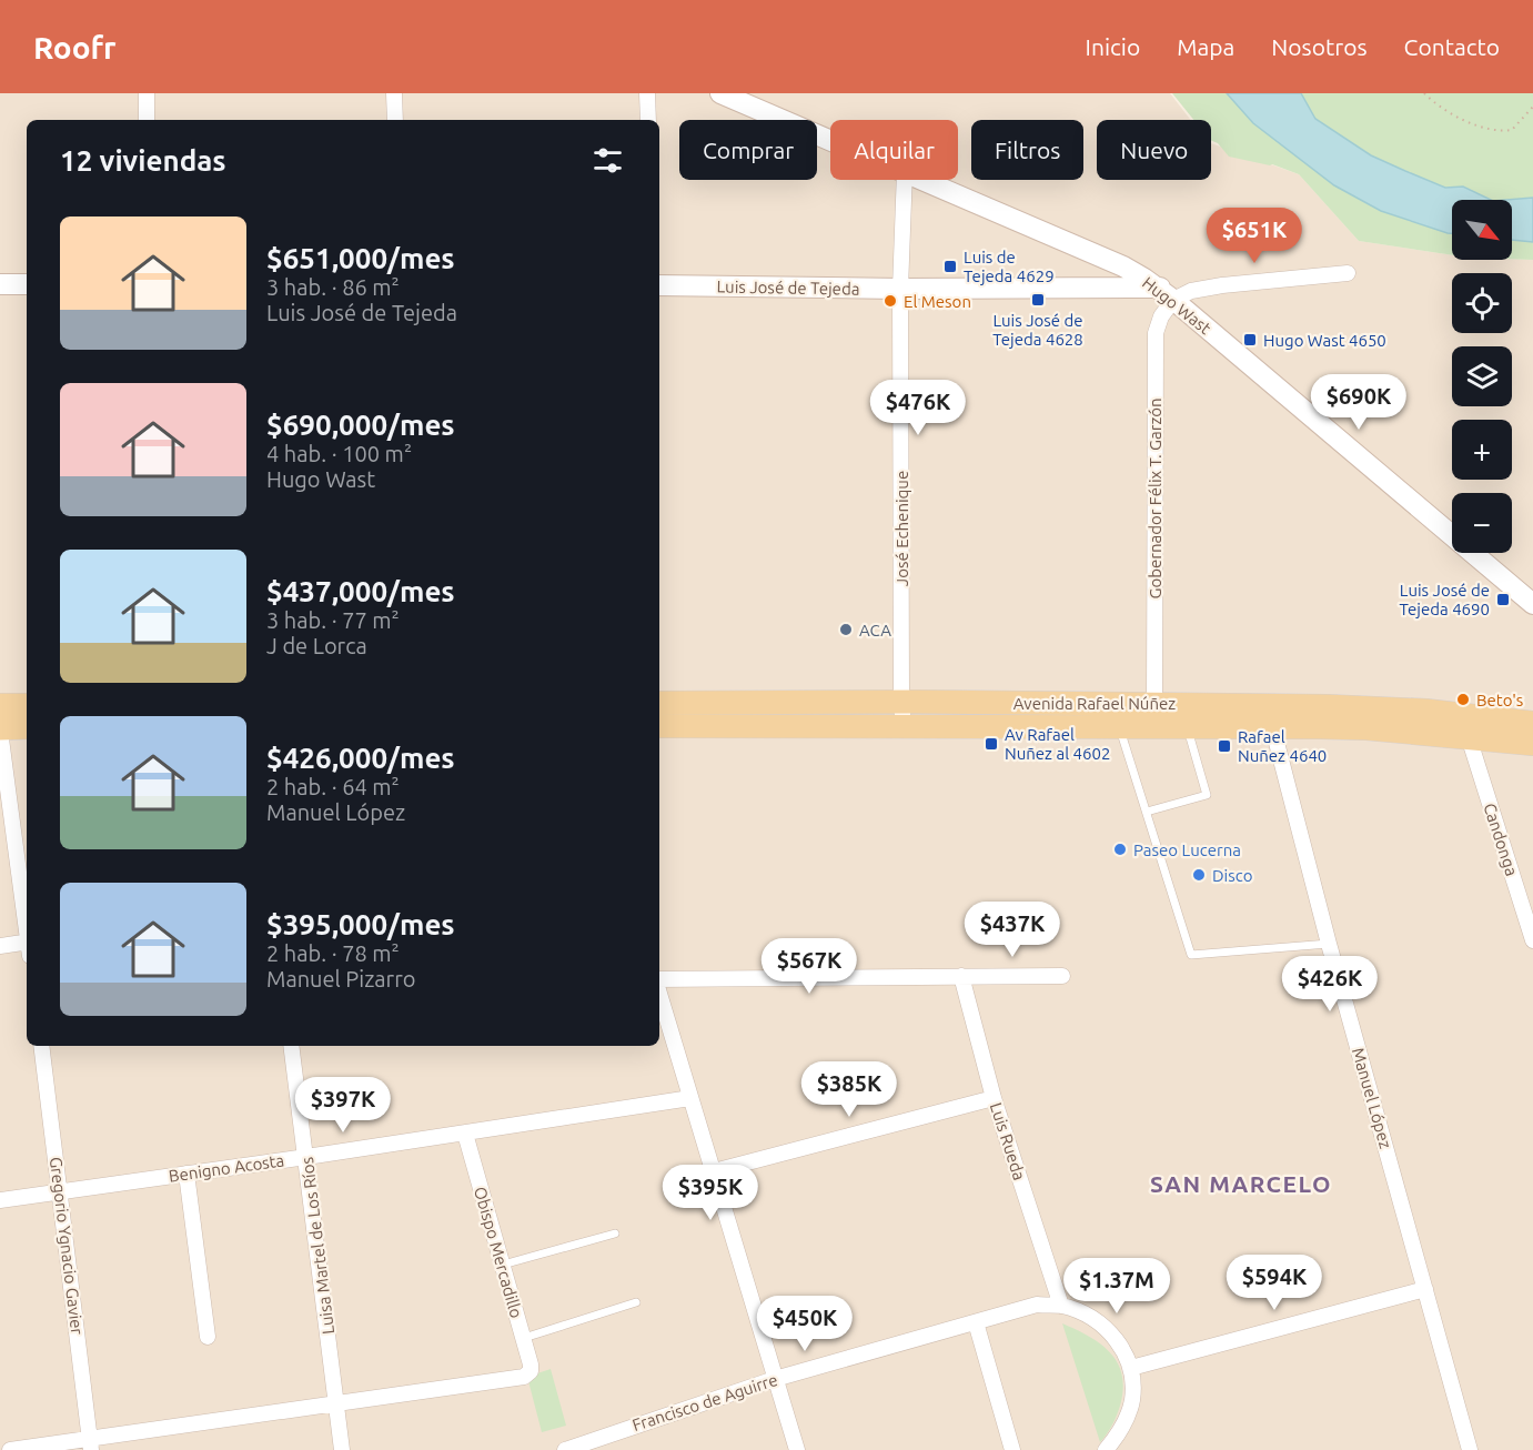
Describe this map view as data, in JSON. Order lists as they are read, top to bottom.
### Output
{
  "streets": {
    "main road": ["Luis José de Tejeda", "Hugo Wast", "Avenida Rafael Núñez"],
    "street": [
      "Gobernador Félix T. Garzón",
      "José Echenique",
      "Candonga",
      "Manuel López",
      "Luis Rueda",
      "Benigno Acosta",
      "Gregorio Ygnacio Gavier",
      "Luisa Martel de Los Ríos",
      "Obispo Mercadillo",
      "Francisco de Aguirre"
    ]
  },
  "crossings": [
    ["Luis José de Tejeda", "Hugo Wast"],
    ["Luis José de Tejeda", "Gobernador Félix T. Garzón"],
    ["Luis José de Tejeda", "José Echenique"],
    ["Hugo Wast", "Gobernador Félix T. Garzón"],
    ["Gobernador Félix T. Garzón", "Avenida Rafael Núñez"],
    ["José Echenique", "Avenida Rafael Núñez"],
    ["Avenida Rafael Núñez", "Candonga"],
    ["Avenida Rafael Núñez", "Manuel López"],
    ["Luis Rueda", "Francisco de Aguirre"],
    ["Benigno Acosta", "Gregorio Ygnacio Gavier"],
    ["Benigno Acosta", "Luisa Martel de Los Ríos"],
    ["Benigno Acosta", "Obispo Mercadillo"],
    ["Luisa Martel de Los Ríos", "Obispo Mercadillo"]
  ],
  "districts": ["SAN MARCELO"],
  "places": {
    "transit": [
      "Luis de Tejeda 4629",
      "Luis José de Tejeda 4628",
      "Hugo Wast 4650",
      "Luis José de Tejeda 4690",
      "Av Rafael Nuñez al 4602",
      "Rafael Nuñez 4640"
    ],
    "other": [
      "El Meson",
      "ACA",
      "Beto's",
      "Paseo Lucerna",
      "Disco"
    ]
  },
  "north": "bottom right",
  "page": {
    "header": "Roofr",
    "nav": [
      "Inicio",
      "Mapa",
      "Nosotros",
      "Contacto"
    ],
    "chip": [
      "Comprar",
      "Alquilar",
      "Filtros",
      "Nuevo"
    ],
    "heading": "12 viviendas",
    "map_buttons": ["+", "−"],
    "list": [
      {
        "name": "$651,000/mes",
        "note": "3 hab. · 86 m² · Luis José de Tejeda"
      },
      {
        "name": "$690,000/mes",
        "note": "4 hab. · 100 m² · Hugo Wast"
      },
      {
        "name": "$437,000/mes",
        "note": "3 hab. · 77 m² · J de Lorca"
      },
      {
        "name": "$426,000/mes",
        "note": "2 hab. · 64 m² · Manuel López"
      },
      {
        "name": "$395,000/mes",
        "note": "2 hab. · 78 m² · Manuel Pizarro"
      }
    ],
    "price": [
      "$651K",
      "$690K",
      "$476K",
      "$437K",
      "$567K",
      "$426K",
      "$385K",
      "$397K",
      "$395K",
      "$594K",
      "$1.37M",
      "$450K"
    ]
  }
}
